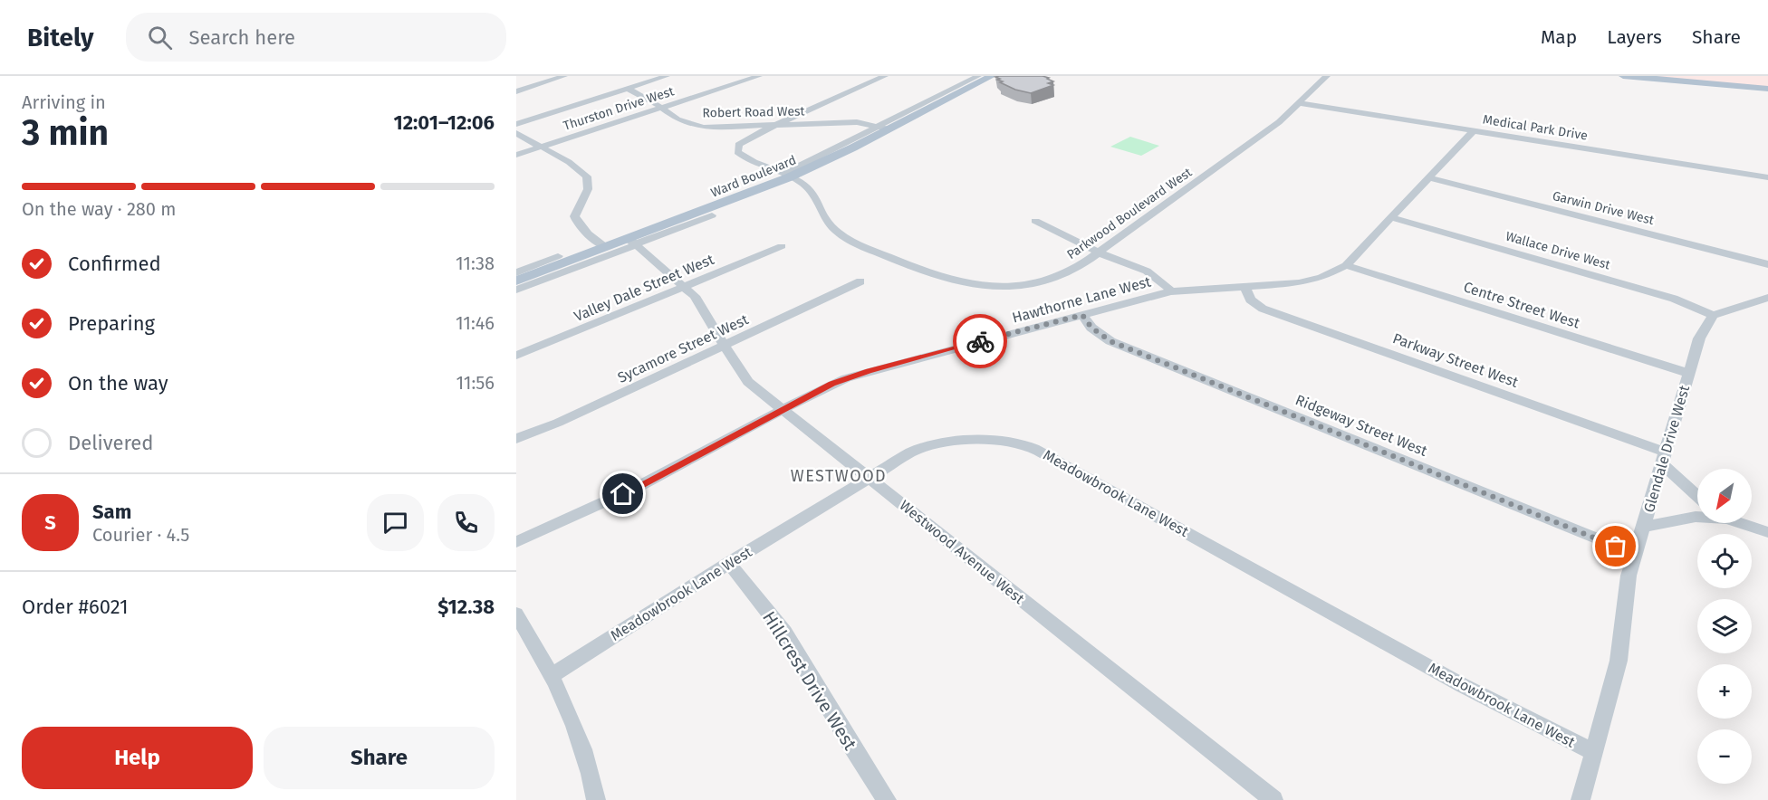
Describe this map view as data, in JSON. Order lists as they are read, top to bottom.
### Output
{
  "streets": {
    "main road": ["Ward Boulevard"],
    "street": [
      "Thurston Drive West",
      "Robert Road West",
      "Medical Park Drive",
      "Garwin Drive West",
      "Parkwood Boulevard West",
      "Wallace Drive West",
      "Valley Dale Street West",
      "Hawthorne Lane West",
      "Centre Street West",
      "Sycamore Street West",
      "Parkway Street West",
      "Ridgeway Street West",
      "Glendale Drive West",
      "Meadowbrook Lane West",
      "Westwood Avenue West",
      "Hillcrest Drive West"
    ]
  },
  "crossings": [
    ["Thurston Drive West", "Robert Road West"],
    ["Robert Road West", "Ward Boulevard"],
    ["Robert Road West", "Parkwood Boulevard West"],
    ["Medical Park Drive", "Parkwood Boulevard West"],
    ["Medical Park Drive", "Hawthorne Lane West"],
    ["Ward Boulevard", "Parkwood Boulevard West"],
    ["Ward Boulevard", "Westwood Avenue West"],
    ["Garwin Drive West", "Hawthorne Lane West"],
    ["Wallace Drive West", "Hawthorne Lane West"],
    ["Wallace Drive West", "Glendale Drive West"],
    ["Valley Dale Street West", "Westwood Avenue West"],
    ["Hawthorne Lane West", "Centre Street West"],
    ["Hawthorne Lane West", "Parkway Street West"],
    ["Hawthorne Lane West", "Ridgeway Street West"],
    ["Hawthorne Lane West", "Westwood Avenue West"],
    ["Centre Street West", "Glendale Drive West"],
    ["Sycamore Street West", "Westwood Avenue West"],
    ["Parkway Street West", "Glendale Drive West"],
    ["Ridgeway Street West", "Glendale Drive West"],
    ["Glendale Drive West", "Meadowbrook Lane West"],
    ["Meadowbrook Lane West", "Westwood Avenue West"],
    ["Meadowbrook Lane West", "Hillcrest Drive West"]
  ],
  "districts": ["WESTWOOD"],
  "north": "bottom left",
  "page": {
    "header": "Bitely",
    "search": "Search here",
    "nav": ["Map", "Layers", "Share"],
    "heading": ["3 min", "Arriving in", "12:01–12:06"],
    "panel": [
      "Sam",
      "Courier · 4.5",
      "Order #6021",
      "$12.38"
    ],
    "bar": "On the way · 280 m",
    "list": [
      ["Confirmed", "11:38"],
      ["Preparing", "11:46"],
      ["On the way", "11:56"],
      "Delivered"
    ],
    "map_buttons": ["+", "−"],
    "round": "S",
    "buttons": ["Help", "Share"]
  }
}
